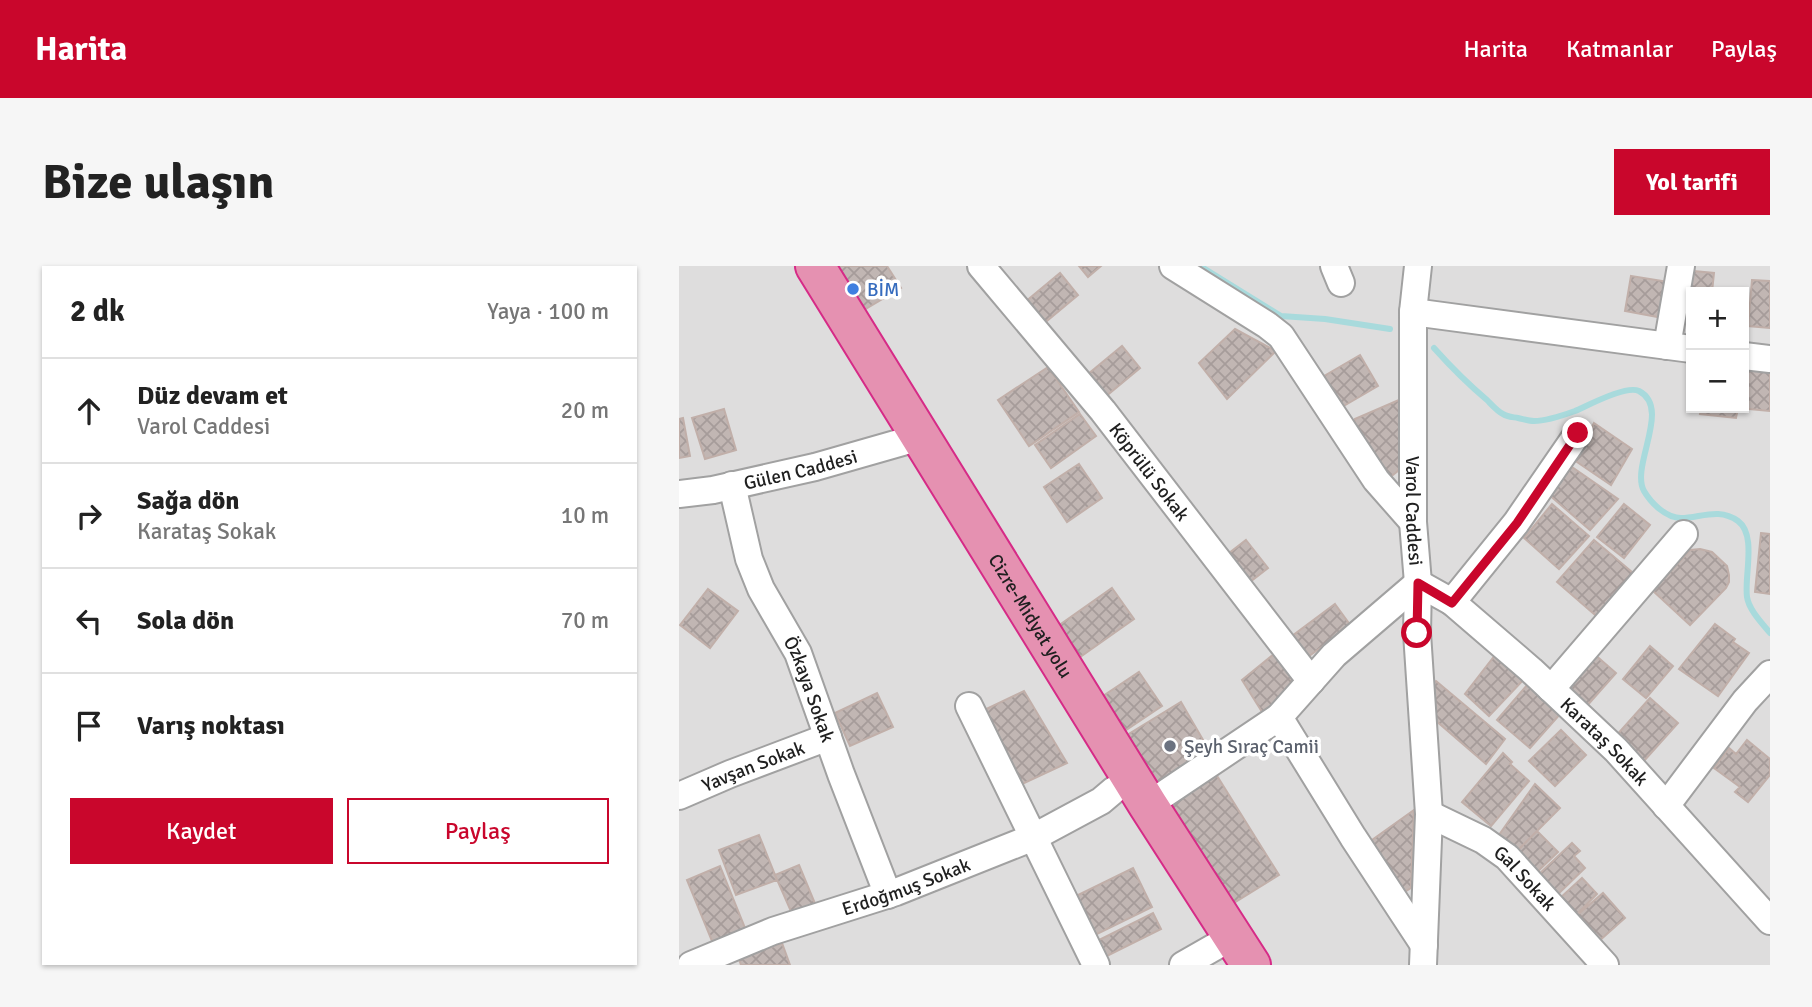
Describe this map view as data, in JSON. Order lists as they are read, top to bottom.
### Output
{
  "streets": {
    "highway": ["Cizre-Midyat yolu"],
    "street": [
      "Gülen Caddesi",
      "Köprülü Sokak",
      "Varol Caddesi",
      "Özkaya Sokak",
      "Karataş Sokak",
      "Yavşan Sokak",
      "Gal Sokak",
      "Erdoğmuş Sokak"
    ]
  },
  "crossings": [
    ["Gülen Caddesi", "Cizre-Midyat yolu"],
    ["Gülen Caddesi", "Özkaya Sokak"],
    ["Varol Caddesi", "Karataş Sokak"],
    ["Varol Caddesi", "Gal Sokak"],
    ["Cizre-Midyat yolu", "Erdoğmuş Sokak"],
    ["Özkaya Sokak", "Yavşan Sokak"],
    ["Özkaya Sokak", "Erdoğmuş Sokak"]
  ],
  "places": ["BİM", "Şeyh Sıraç Camii"],
  "page": {
    "header": "Harita",
    "nav": ["Harita", "Katmanlar", "Paylaş"],
    "buttons": [
      "Yol tarifi",
      ["Kaydet", "Paylaş"]
    ],
    "title": "Bize ulaşın",
    "heading": ["2 dk", "Yaya · 100 m"],
    "map_buttons": ["+", "−"],
    "list": [
      ["Düz devam et", "Varol Caddesi", "20 m"],
      ["Sağa dön", "Karataş Sokak", "10 m"],
      ["Sola dön", "70 m"],
      "Varış noktası"
    ]
  }
}
